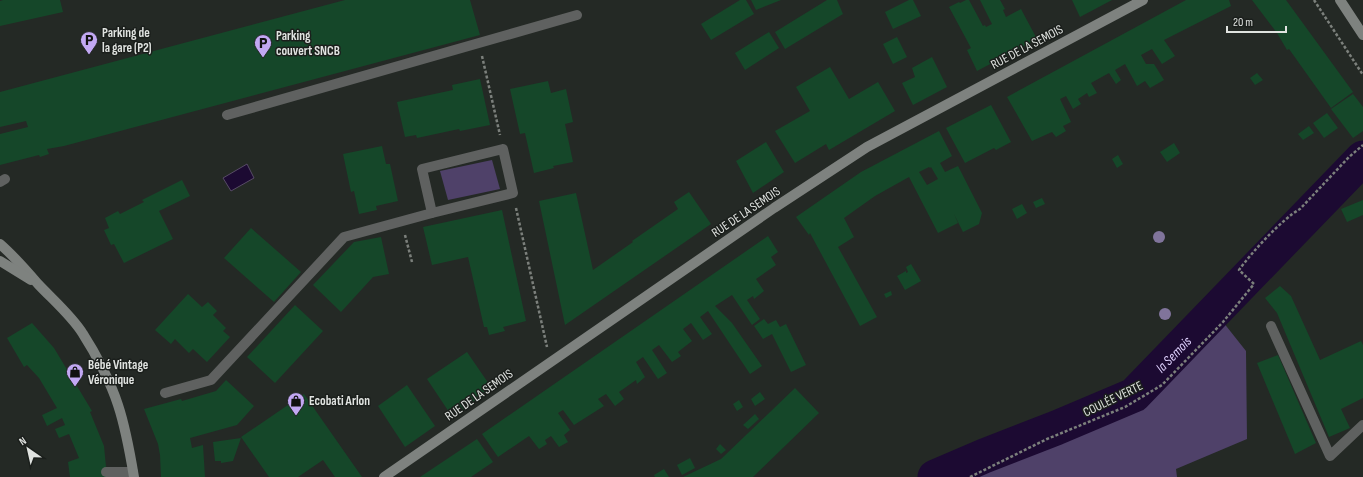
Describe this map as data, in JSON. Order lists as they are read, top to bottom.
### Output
{
  "streets": {
    "main road": ["RUE DE LA SEMOIS"],
    "path": ["COULÉE VERTE"]
  },
  "water": ["la Semois"],
  "places": {
    "parking": ["Parking de la gare (P2)", "Parking couvert SNCB"],
    "shop": ["Bébé Vintage Véronique", "Ecobati Arlon"]
  },
  "scale_bar": "20 m",
  "north": "top left"
}
